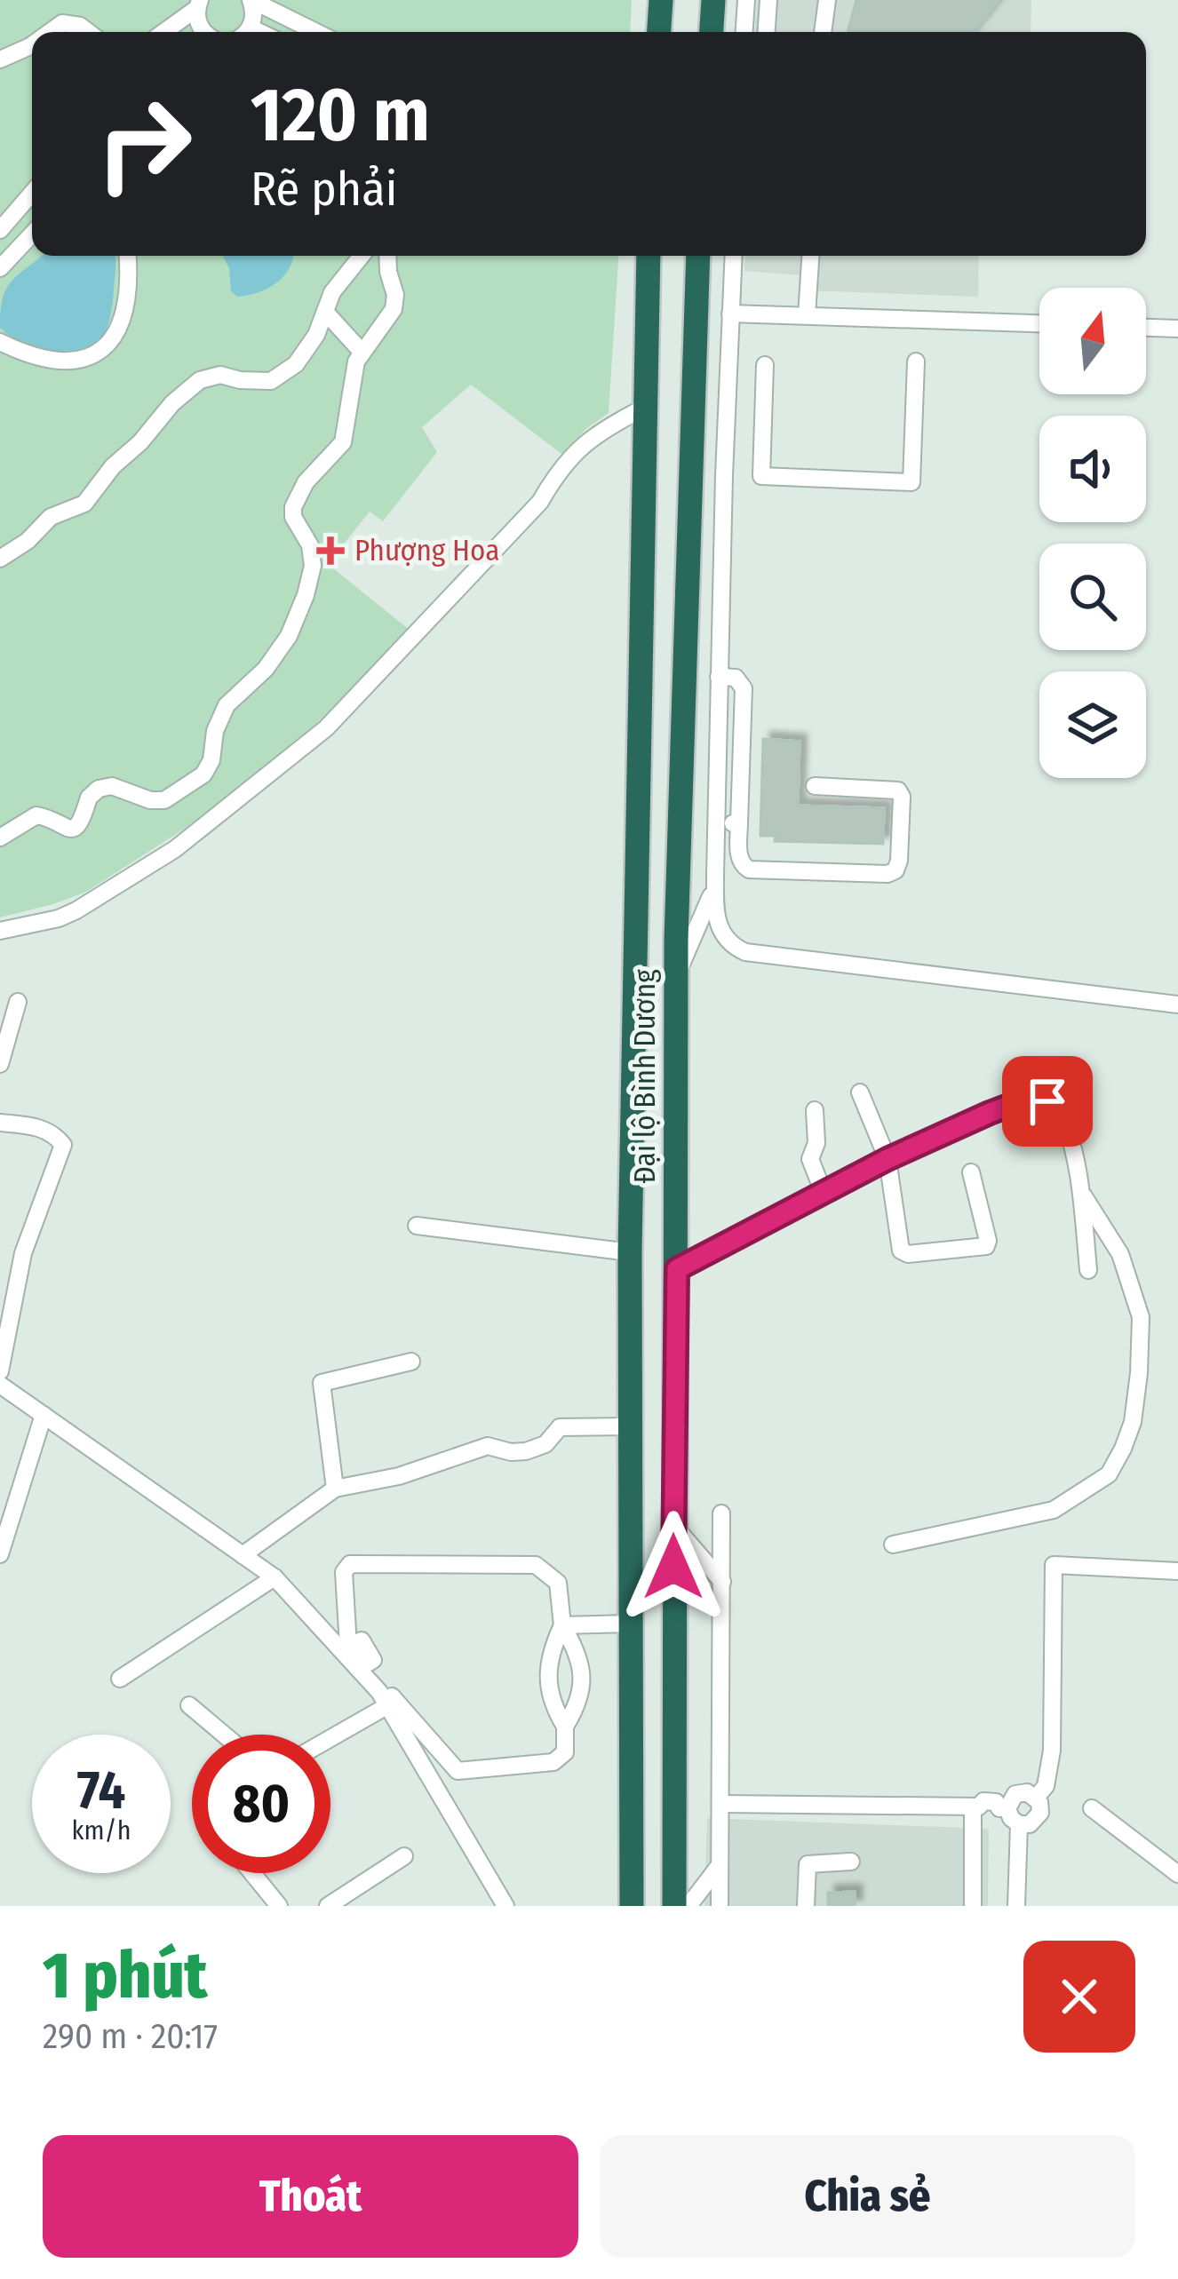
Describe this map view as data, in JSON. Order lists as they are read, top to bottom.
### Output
{
  "streets": {
    "highway": ["Đại lộ Bình Dương"]
  },
  "places": {
    "health": ["Phượng Hoa"]
  },
  "north": "top",
  "page": {
    "turn": ["120 m", "Rẽ phải"],
    "speed": "74 km/h",
    "limit": "80",
    "heading": ["1 phút", "290 m · 20:17"],
    "buttons": ["Thoát", "Chia sẻ"]
  }
}
